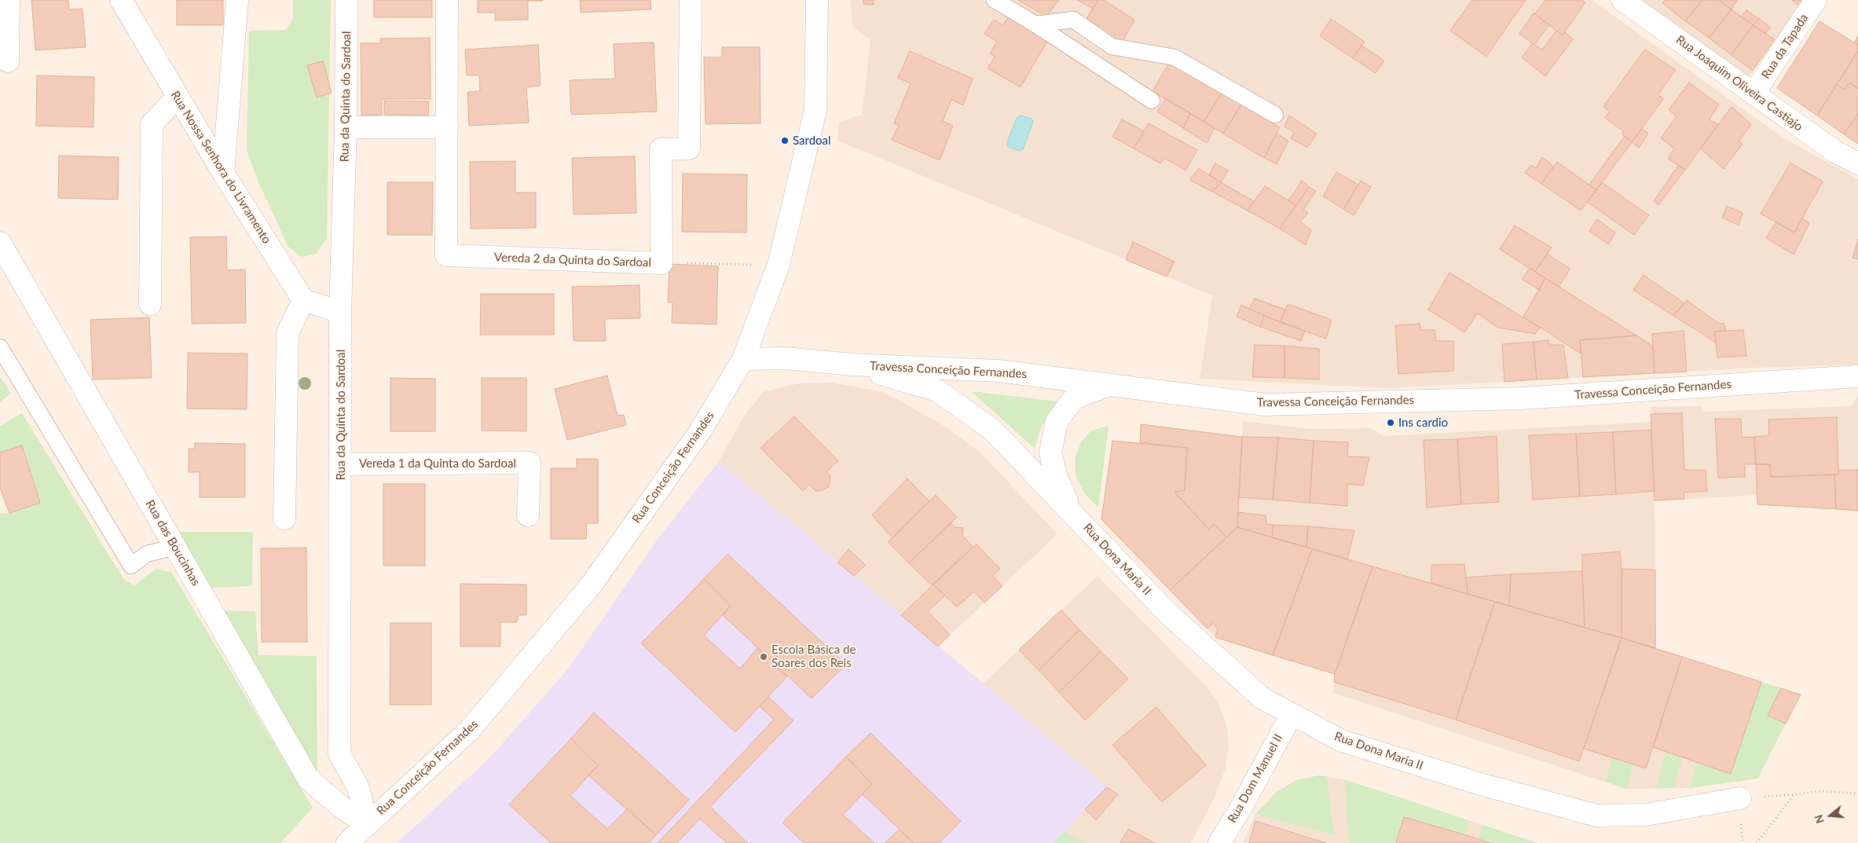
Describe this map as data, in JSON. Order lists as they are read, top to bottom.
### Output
{
  "streets": {
    "street": [
      "Rua da Tapada",
      "Rua Joaquim Oliveira Castiajo",
      "Rua da Quinta do Sardoal",
      "Rua Nossa Senhora do Livramento",
      "Vereda 2 da Quinta do Sardoal",
      "Travessa Conceição Fernandes",
      "Vereda 1 da Quinta do Sardoal",
      "Rua Conceição Fernandes",
      "Rua das Boucinhas",
      "Rua Dona Maria II",
      "Rua Dom Manuel II"
    ]
  },
  "crossings": [
    ["Rua da Tapada", "Rua Joaquim Oliveira Castiajo"],
    ["Rua da Quinta do Sardoal", "Vereda 1 da Quinta do Sardoal"],
    ["Rua da Quinta do Sardoal", "Rua Conceição Fernandes"],
    ["Rua da Quinta do Sardoal", "Rua das Boucinhas"],
    ["Travessa Conceição Fernandes", "Rua Conceição Fernandes"],
    ["Travessa Conceição Fernandes", "Rua Dona Maria II"],
    ["Rua Conceição Fernandes", "Rua das Boucinhas"],
    ["Rua Dona Maria II", "Rua Dom Manuel II"]
  ],
  "places": ["Sardoal", "Ins cardio", "Escola Básica de Soares dos Reis"],
  "north": "left"
}
